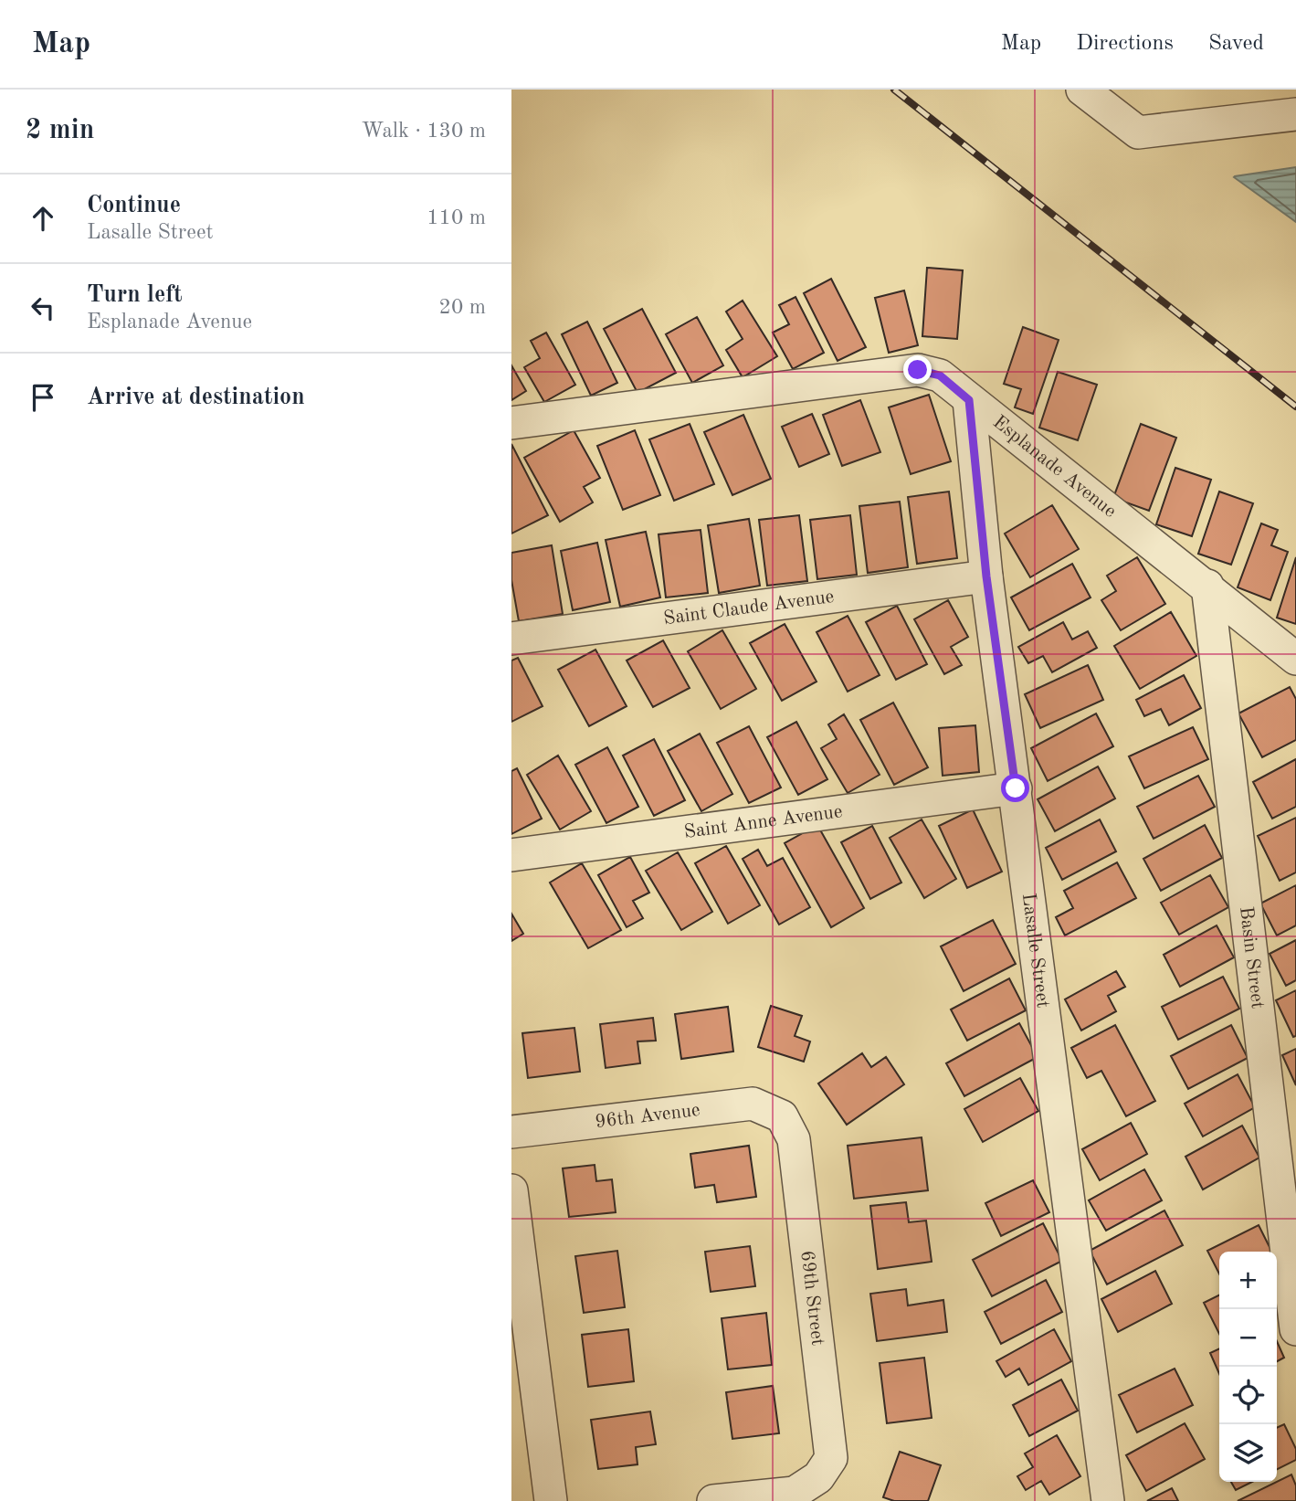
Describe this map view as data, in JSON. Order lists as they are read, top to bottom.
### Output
{
  "streets": {
    "street": [
      "Esplanade Avenue",
      "Saint Claude Avenue",
      "Saint Anne Avenue",
      "Lasalle Street",
      "Basin Street",
      "96th Avenue",
      "69th Street"
    ]
  },
  "crossings": [
    ["Esplanade Avenue", "Lasalle Street"],
    ["Esplanade Avenue", "Basin Street"],
    ["Saint Claude Avenue", "Lasalle Street"],
    ["Saint Anne Avenue", "Lasalle Street"],
    ["96th Avenue", "69th Street"]
  ],
  "page": {
    "header": "Map",
    "nav": ["Map", "Directions", "Saved"],
    "heading": ["2 min", "Walk · 130 m"],
    "list": [
      ["Continue", "Lasalle Street", "110 m"],
      ["Turn left", "Esplanade Avenue", "20 m"],
      "Arrive at destination"
    ],
    "map_buttons": ["+", "−"]
  }
}
